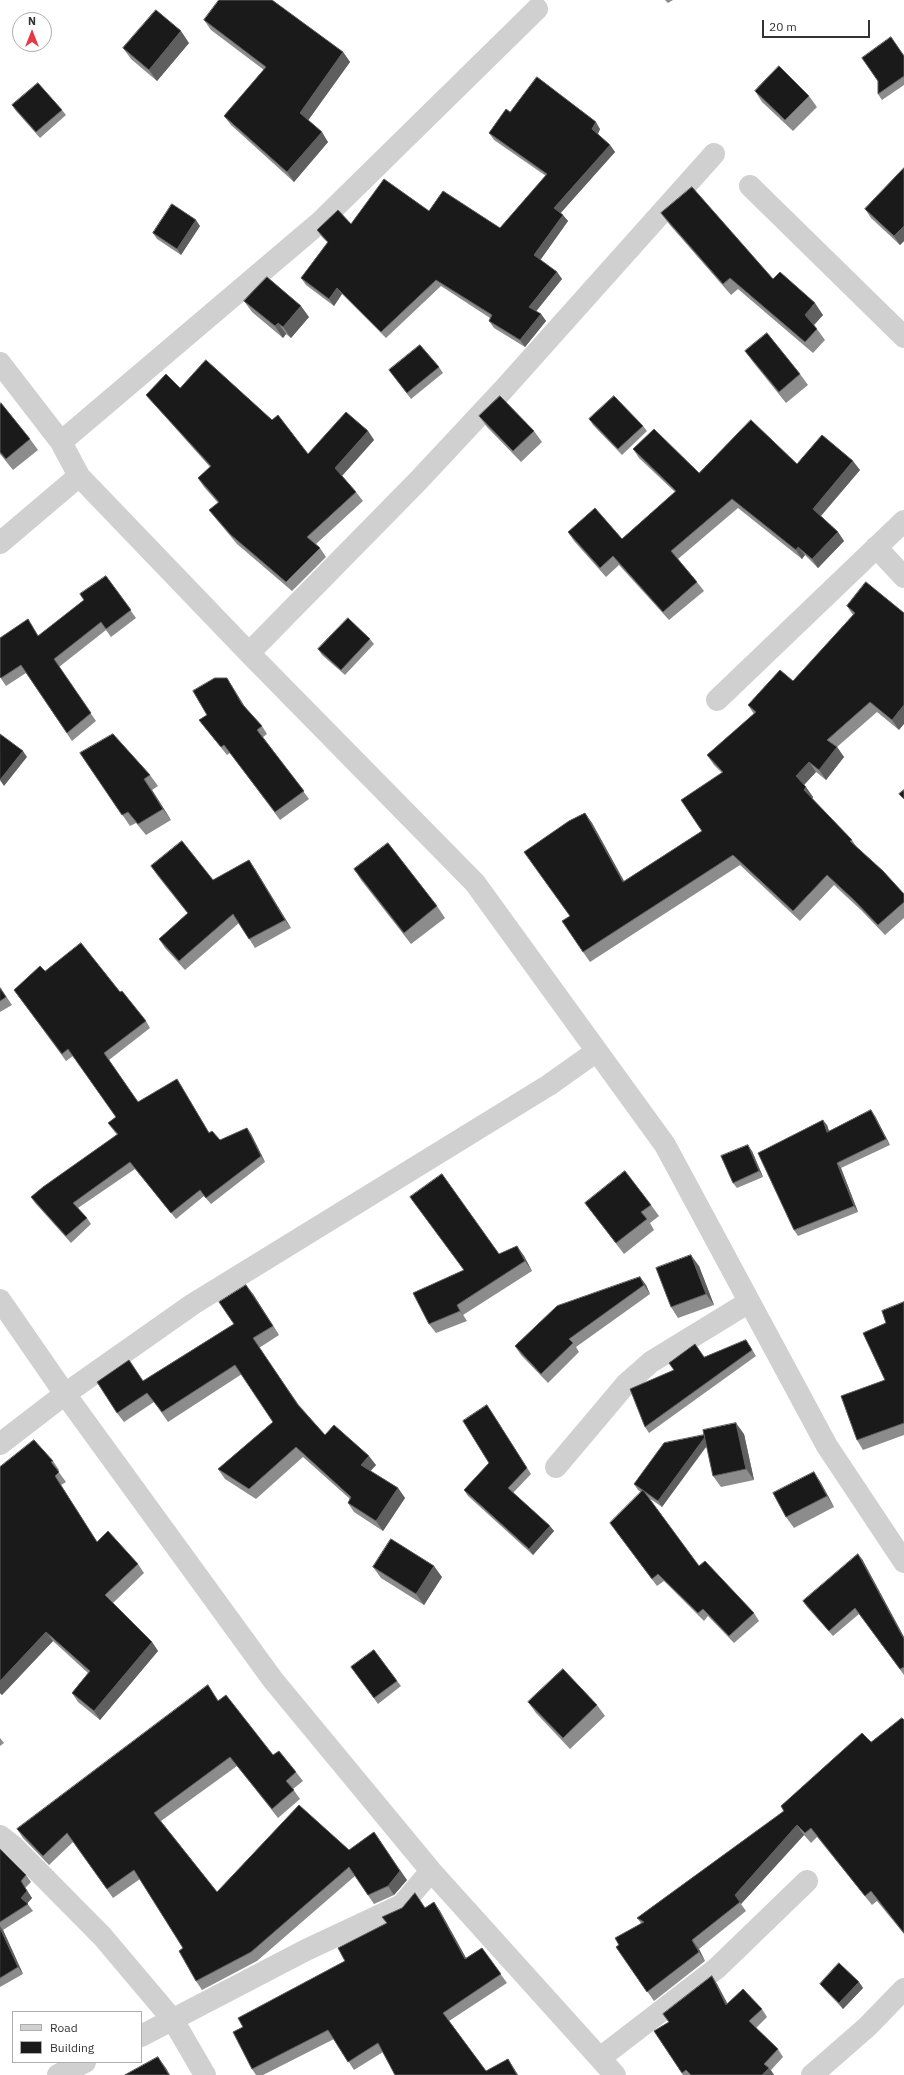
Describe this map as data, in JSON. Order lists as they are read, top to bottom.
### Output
{
  "legend": ["Road", "Building"],
  "scale_bar": "20 m",
  "north": "top"
}
